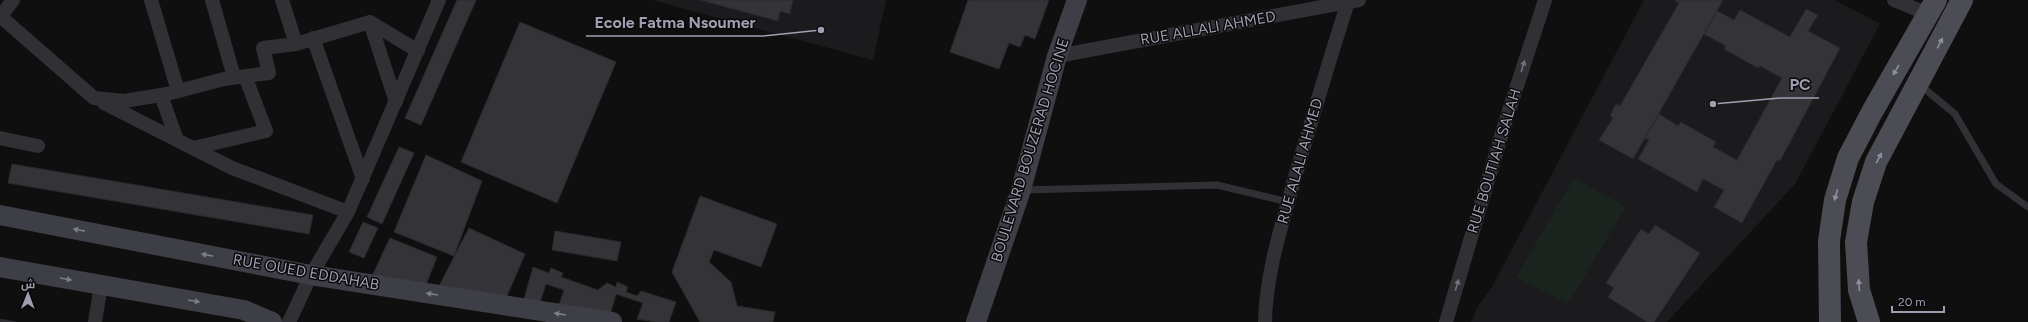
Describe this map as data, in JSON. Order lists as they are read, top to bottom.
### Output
{
  "streets": {
    "main road": ["BOULEVARD BOUZERAD HOCINE", "RUE OUED EDDAHAB"],
    "street": ["RUE ALLALI AHMED", "RUE ALALI AHMED", "RUE BOUTIAH SALAH"]
  },
  "crossings": [
    ["RUE ALLALI AHMED", "BOULEVARD BOUZERAD HOCINE"],
    ["RUE ALLALI AHMED", "RUE ALALI AHMED"]
  ],
  "one_way": ["RUE BOUTIAH SALAH"],
  "places": ["Ecole Fatma Nsoumer", "PC"],
  "scale_bar": "20 m",
  "north": "top"
}
